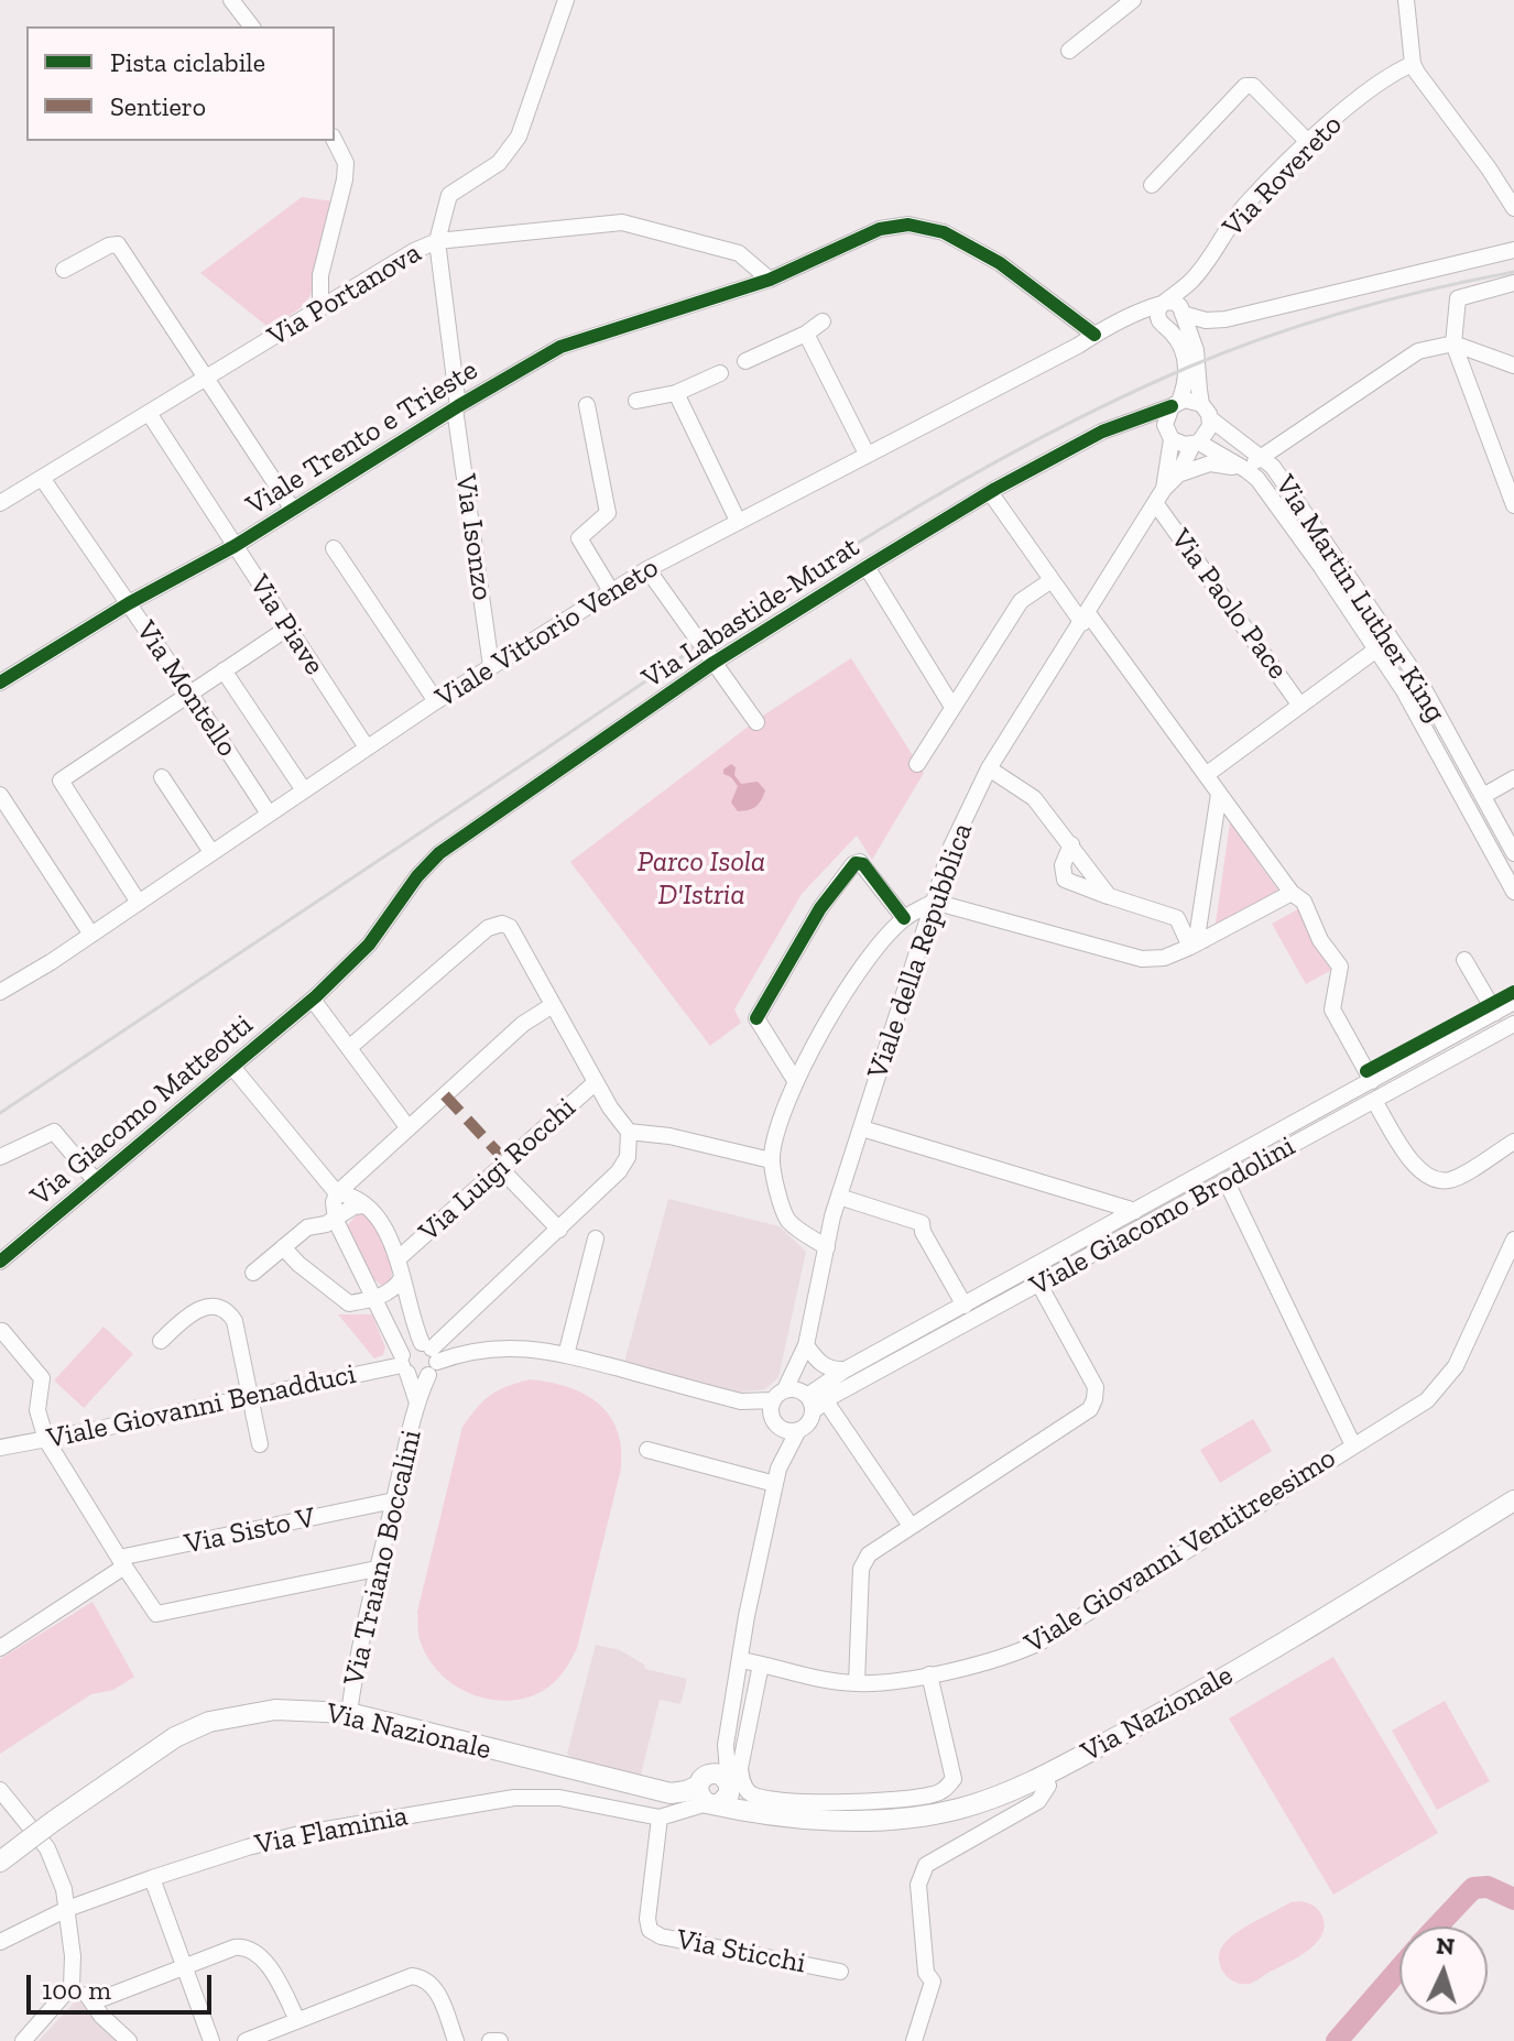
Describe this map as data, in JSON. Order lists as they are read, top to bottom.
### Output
{
  "streets": {
    "main road": ["Via Nazionale"],
    "street": [
      "Via Rovereto",
      "Via Portanova",
      "Viale Trento e Trieste",
      "Via Isonzo",
      "Via Martin Luther King",
      "Via Paolo Pace",
      "Via Labastide-Murat",
      "Via Piave",
      "Viale Vittorio Veneto",
      "Via Montello",
      "Viale della Repubblica",
      "Via Giacomo Matteotti",
      "Via Luigi Rocchi",
      "Viale Giacomo Brodolini",
      "Viale Giovanni Benadduci",
      "Via Sisto V",
      "Viale Giovanni Ventitreesimo",
      "Via Traiano Boccalini",
      "Via Flaminia",
      "Via Sticchi"
    ]
  },
  "crossings": [
    ["Via Rovereto", "Viale Vittorio Veneto"],
    ["Via Portanova", "Viale Trento e Trieste"],
    ["Via Portanova", "Via Isonzo"],
    ["Via Portanova", "Via Piave"],
    ["Via Portanova", "Via Montello"],
    ["Viale Trento e Trieste", "Via Isonzo"],
    ["Viale Trento e Trieste", "Via Piave"],
    ["Viale Trento e Trieste", "Viale Vittorio Veneto"],
    ["Viale Trento e Trieste", "Via Montello"],
    ["Via Isonzo", "Viale Vittorio Veneto"],
    ["Via Martin Luther King", "Via Labastide-Murat"],
    ["Via Martin Luther King", "Viale della Repubblica"],
    ["Via Paolo Pace", "Viale della Repubblica"],
    ["Via Labastide-Murat", "Viale della Repubblica"],
    ["Via Labastide-Murat", "Via Giacomo Matteotti"],
    ["Via Piave", "Viale Vittorio Veneto"],
    ["Viale Vittorio Veneto", "Via Montello"],
    ["Viale della Repubblica", "Viale Giacomo Brodolini"],
    ["Viale della Repubblica", "Viale Giovanni Ventitreesimo"],
    ["Viale della Repubblica", "Via Nazionale"],
    ["Viale Giovanni Benadduci", "Via Traiano Boccalini"],
    ["Via Sisto V", "Via Traiano Boccalini"],
    ["Via Traiano Boccalini", "Via Nazionale"],
    ["Via Flaminia", "Via Sticchi"]
  ],
  "parks": ["Parco Isola D'Istria"],
  "legend": ["Pista ciclabile", "Sentiero"],
  "scale_bar": "100 m",
  "north": "top"
}
